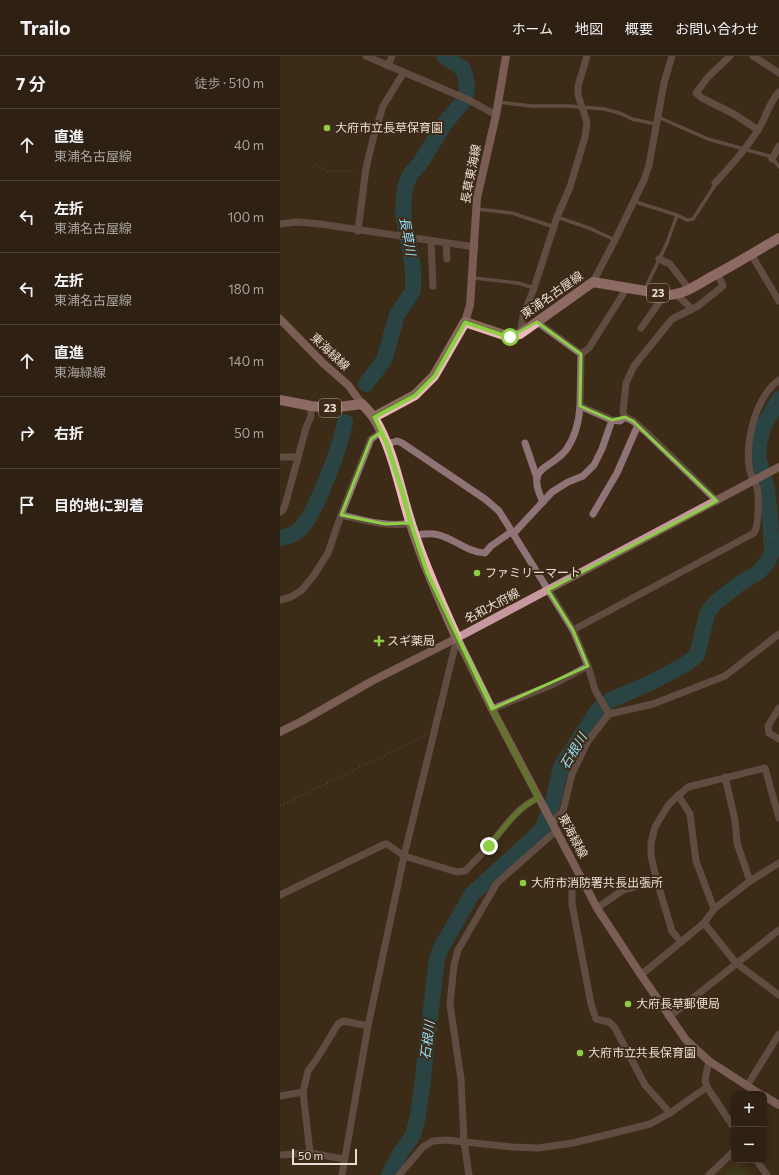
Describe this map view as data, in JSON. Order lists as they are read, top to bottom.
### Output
{
  "streets": {
    "main road": [
      "長草東海線",
      "23",
      "東浦名古屋線",
      "東海緑線",
      "名和大府線"
    ]
  },
  "crossings": [
    ["長草東海線", "東浦名古屋線"],
    ["23", "東海緑線"],
    ["東海緑線", "名和大府線"]
  ],
  "water": ["長草川", "石根川"],
  "places": {
    "other": [
      "大府市立長草保育園",
      "ファミリーマート",
      "大府市消防署共長出張所",
      "大府長草郵便局",
      "大府市立共長保育園"
    ],
    "health": ["スギ薬局"]
  },
  "scale_bar": "50 m",
  "page": {
    "header": "Trailo",
    "nav": [
      "ホーム",
      "地図",
      "概要",
      "お問い合わせ"
    ],
    "heading": ["7 分", "徒歩 · 510 m"],
    "list": [
      ["直進", "東浦名古屋線", "40 m"],
      ["左折", "東浦名古屋線", "100 m"],
      ["左折", "東浦名古屋線", "180 m"],
      ["直進", "東海緑線", "140 m"],
      ["右折", "50 m"],
      "目的地に到着"
    ],
    "map_buttons": ["+", "−"],
    "scale": "50 m"
  }
}
